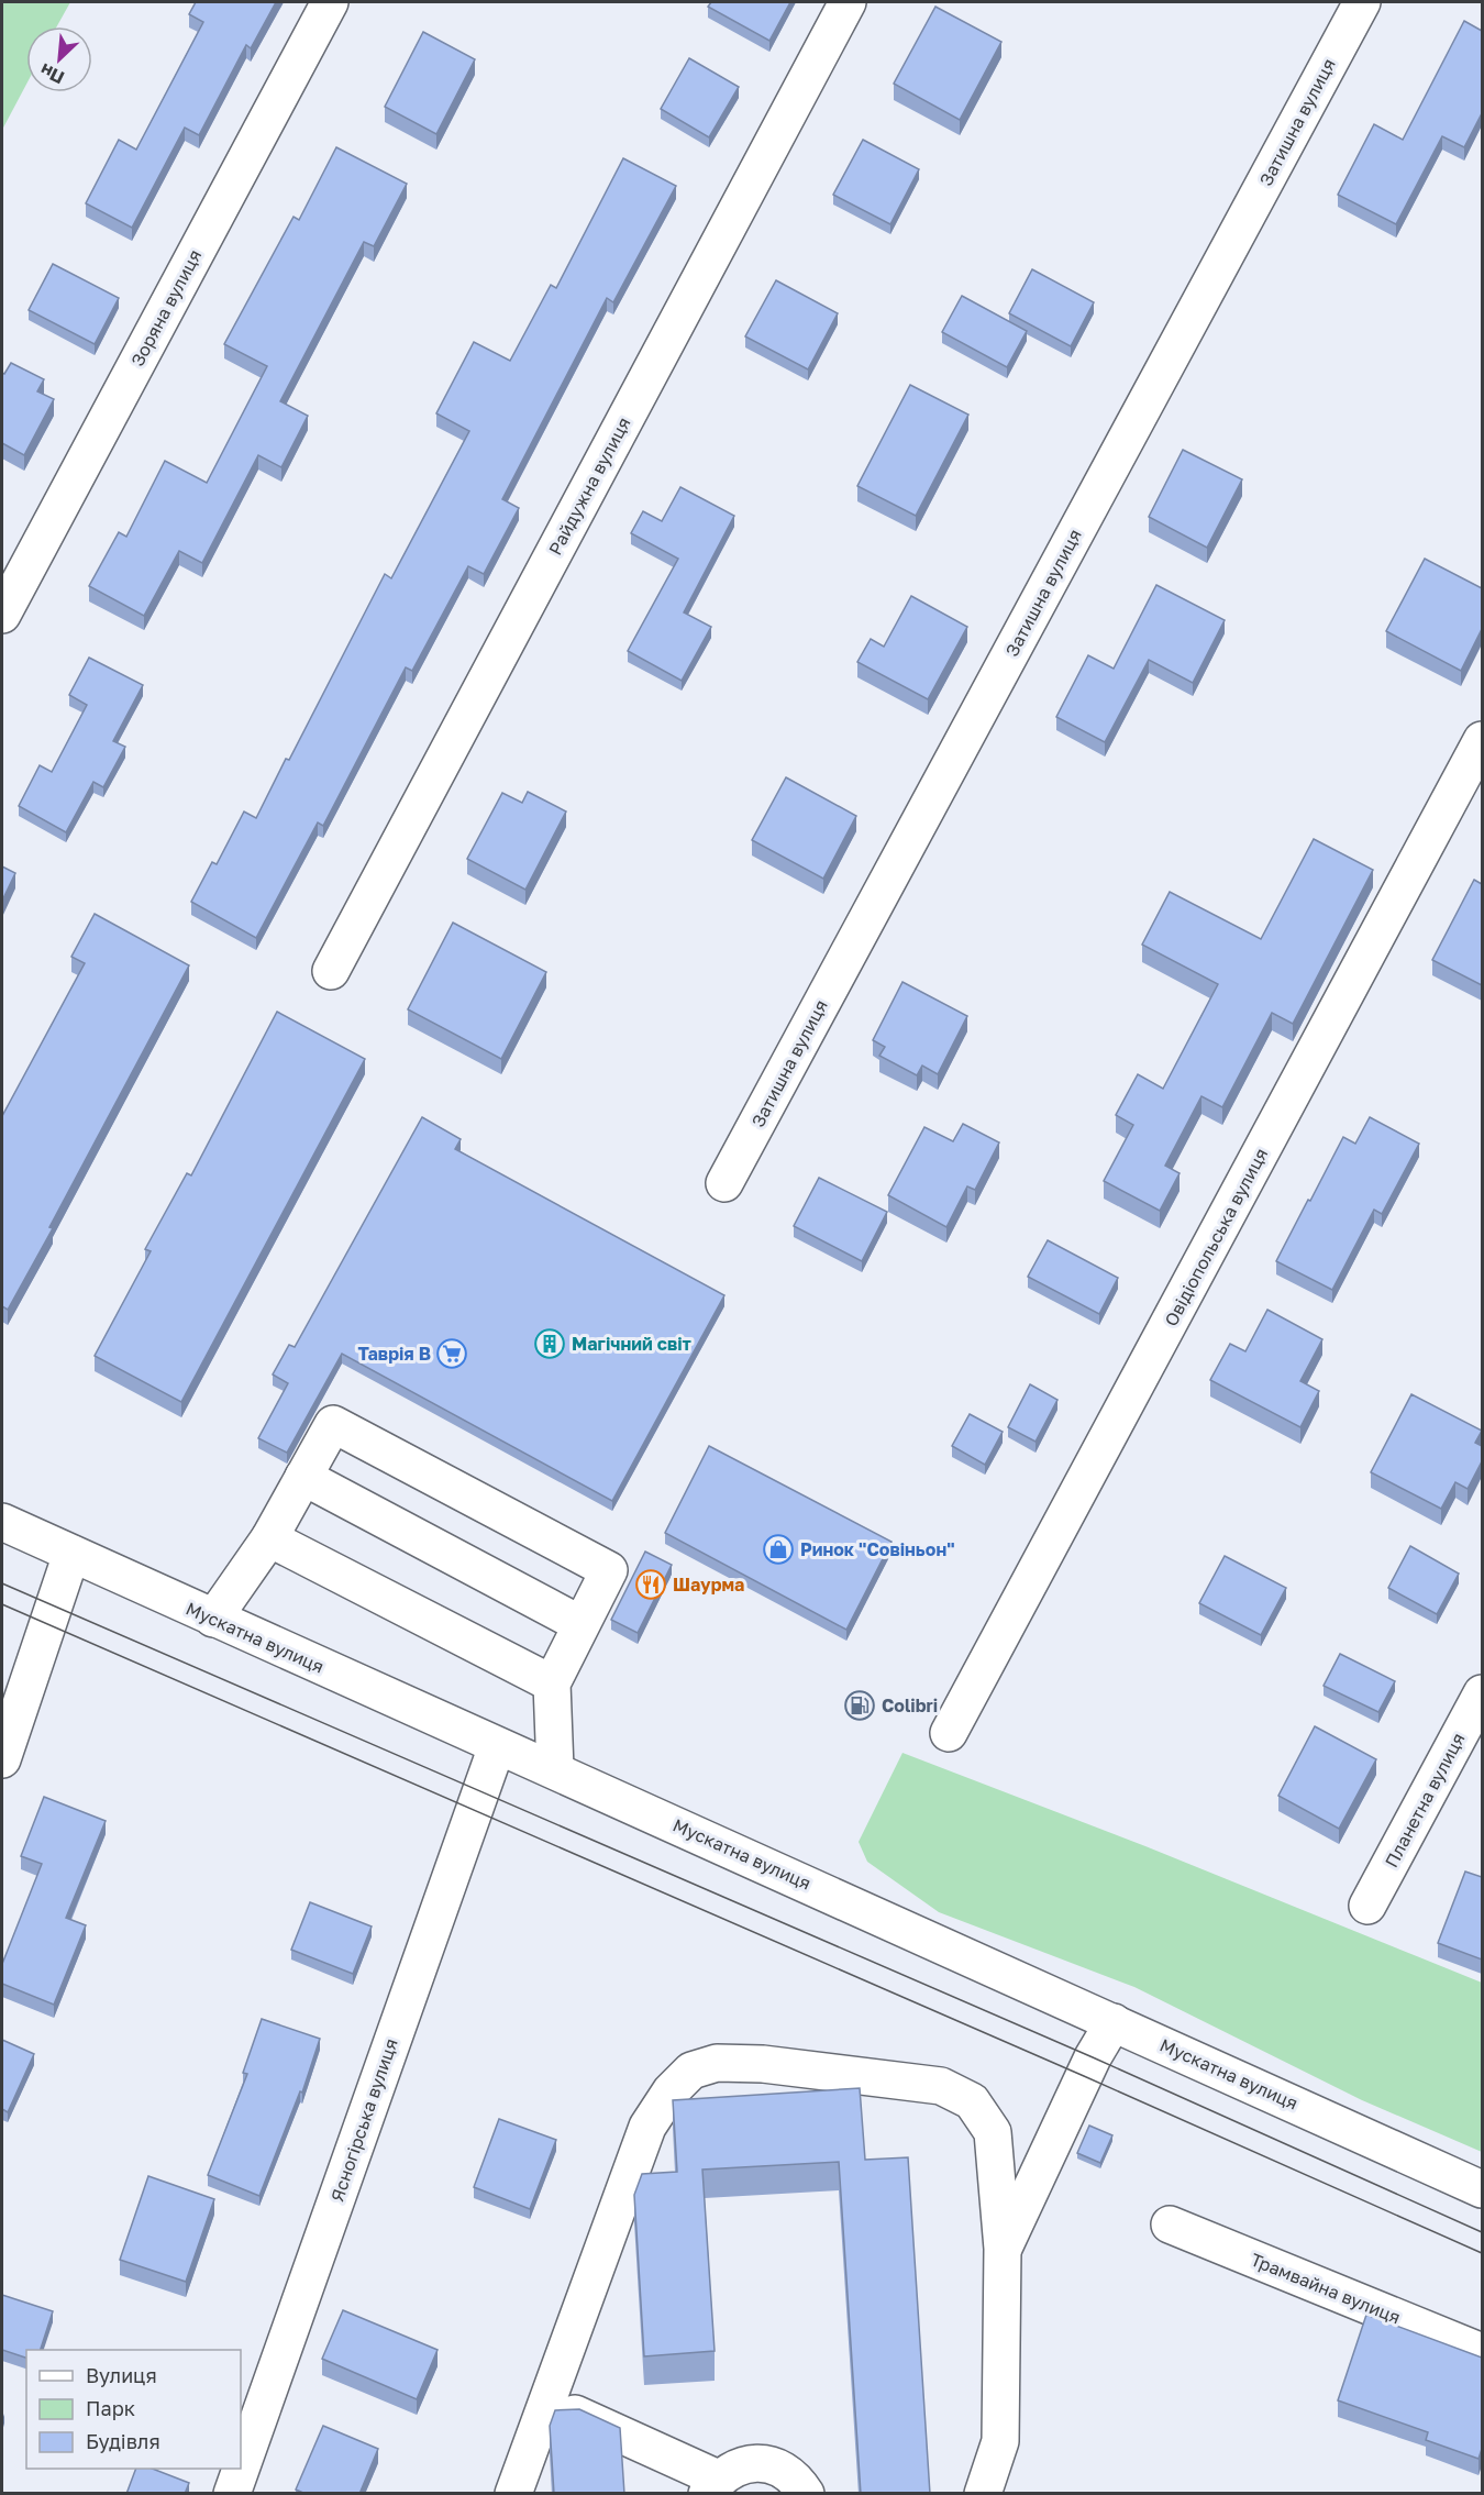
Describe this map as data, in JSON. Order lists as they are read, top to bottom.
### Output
{
  "streets": {
    "street": [
      "Затишна вулиця",
      "Зоряна вулиця",
      "Райдужна вулиця",
      "Овідіопольська вулиця",
      "Мускатна вулиця",
      "Планетна вулиця",
      "Ясногірська вулиця",
      "Трамвайна вулиця"
    ]
  },
  "crossings": [
    ["Мускатна вулиця", "Ясногірська вулиця"]
  ],
  "places": {
    "building": ["Магічний світ"],
    "supermarket": ["Таврія В"],
    "shop": ["Ринок \"Совіньон\""],
    "restaurant": ["Шаурма"],
    "fuel station": ["Colibri"]
  },
  "legend": ["Вулиця", "Парк", "Будівля"],
  "north": "bottom left"
}
